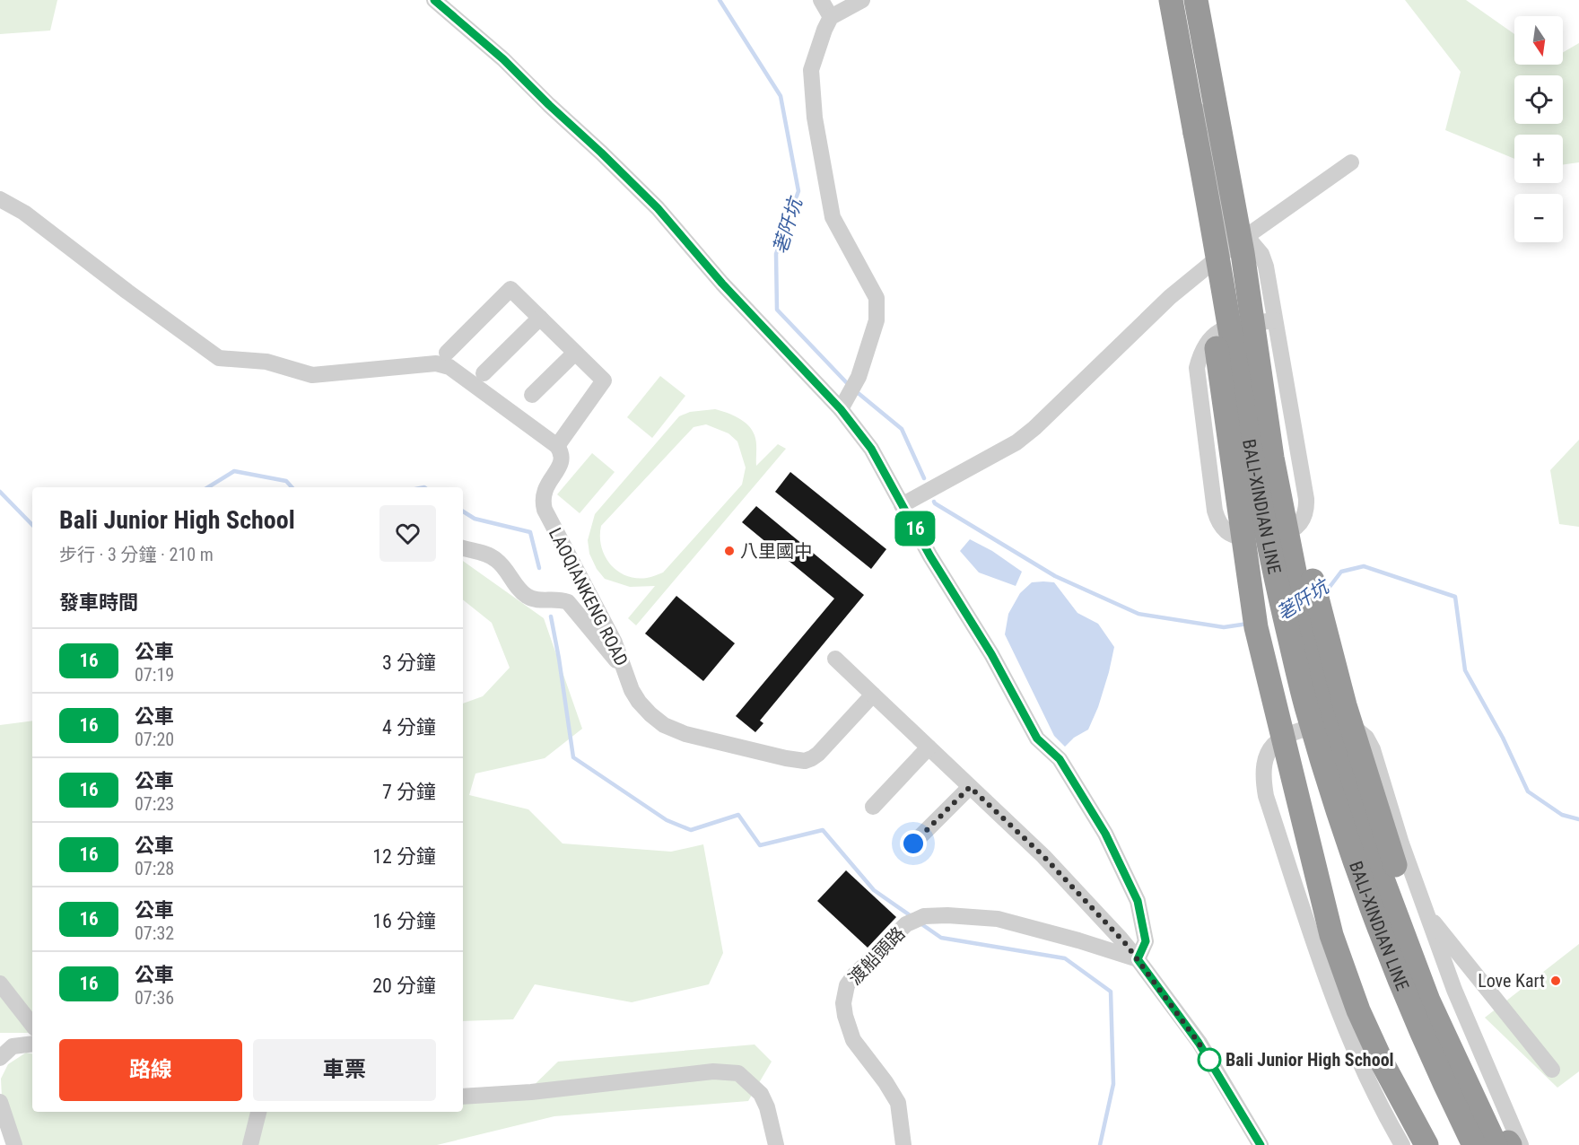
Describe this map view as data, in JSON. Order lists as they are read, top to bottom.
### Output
{
  "streets": {
    "highway": ["BALI-XINDIAN LINE"],
    "street": ["LAOQIANKENG ROAD", "渡船頭路"]
  },
  "water": ["荖阡坑"],
  "places": ["八里國中", "Love Kart", "Bali Junior High School"],
  "lines": ["bus line 16"],
  "north": "bottom",
  "page": {
    "on_map": "16",
    "map_buttons": ["+", "−"],
    "heading": [
      ["Bali Junior High School", "步行 · 3 分鐘 · 210 m"],
      "發車時間"
    ],
    "list": [
      {
        "mark": "16",
        "name": "公車",
        "note": "07:19",
        "value": "3 分鐘"
      },
      {
        "mark": "16",
        "name": "公車",
        "note": "07:20",
        "value": "4 分鐘"
      },
      {
        "mark": "16",
        "name": "公車",
        "note": "07:23",
        "value": "7 分鐘"
      },
      {
        "mark": "16",
        "name": "公車",
        "note": "07:28",
        "value": "12 分鐘"
      },
      {
        "mark": "16",
        "name": "公車",
        "note": "07:32",
        "value": "16 分鐘"
      },
      {
        "mark": "16",
        "name": "公車",
        "note": "07:36",
        "value": "20 分鐘"
      }
    ],
    "buttons": ["路線", "車票"]
  }
}
